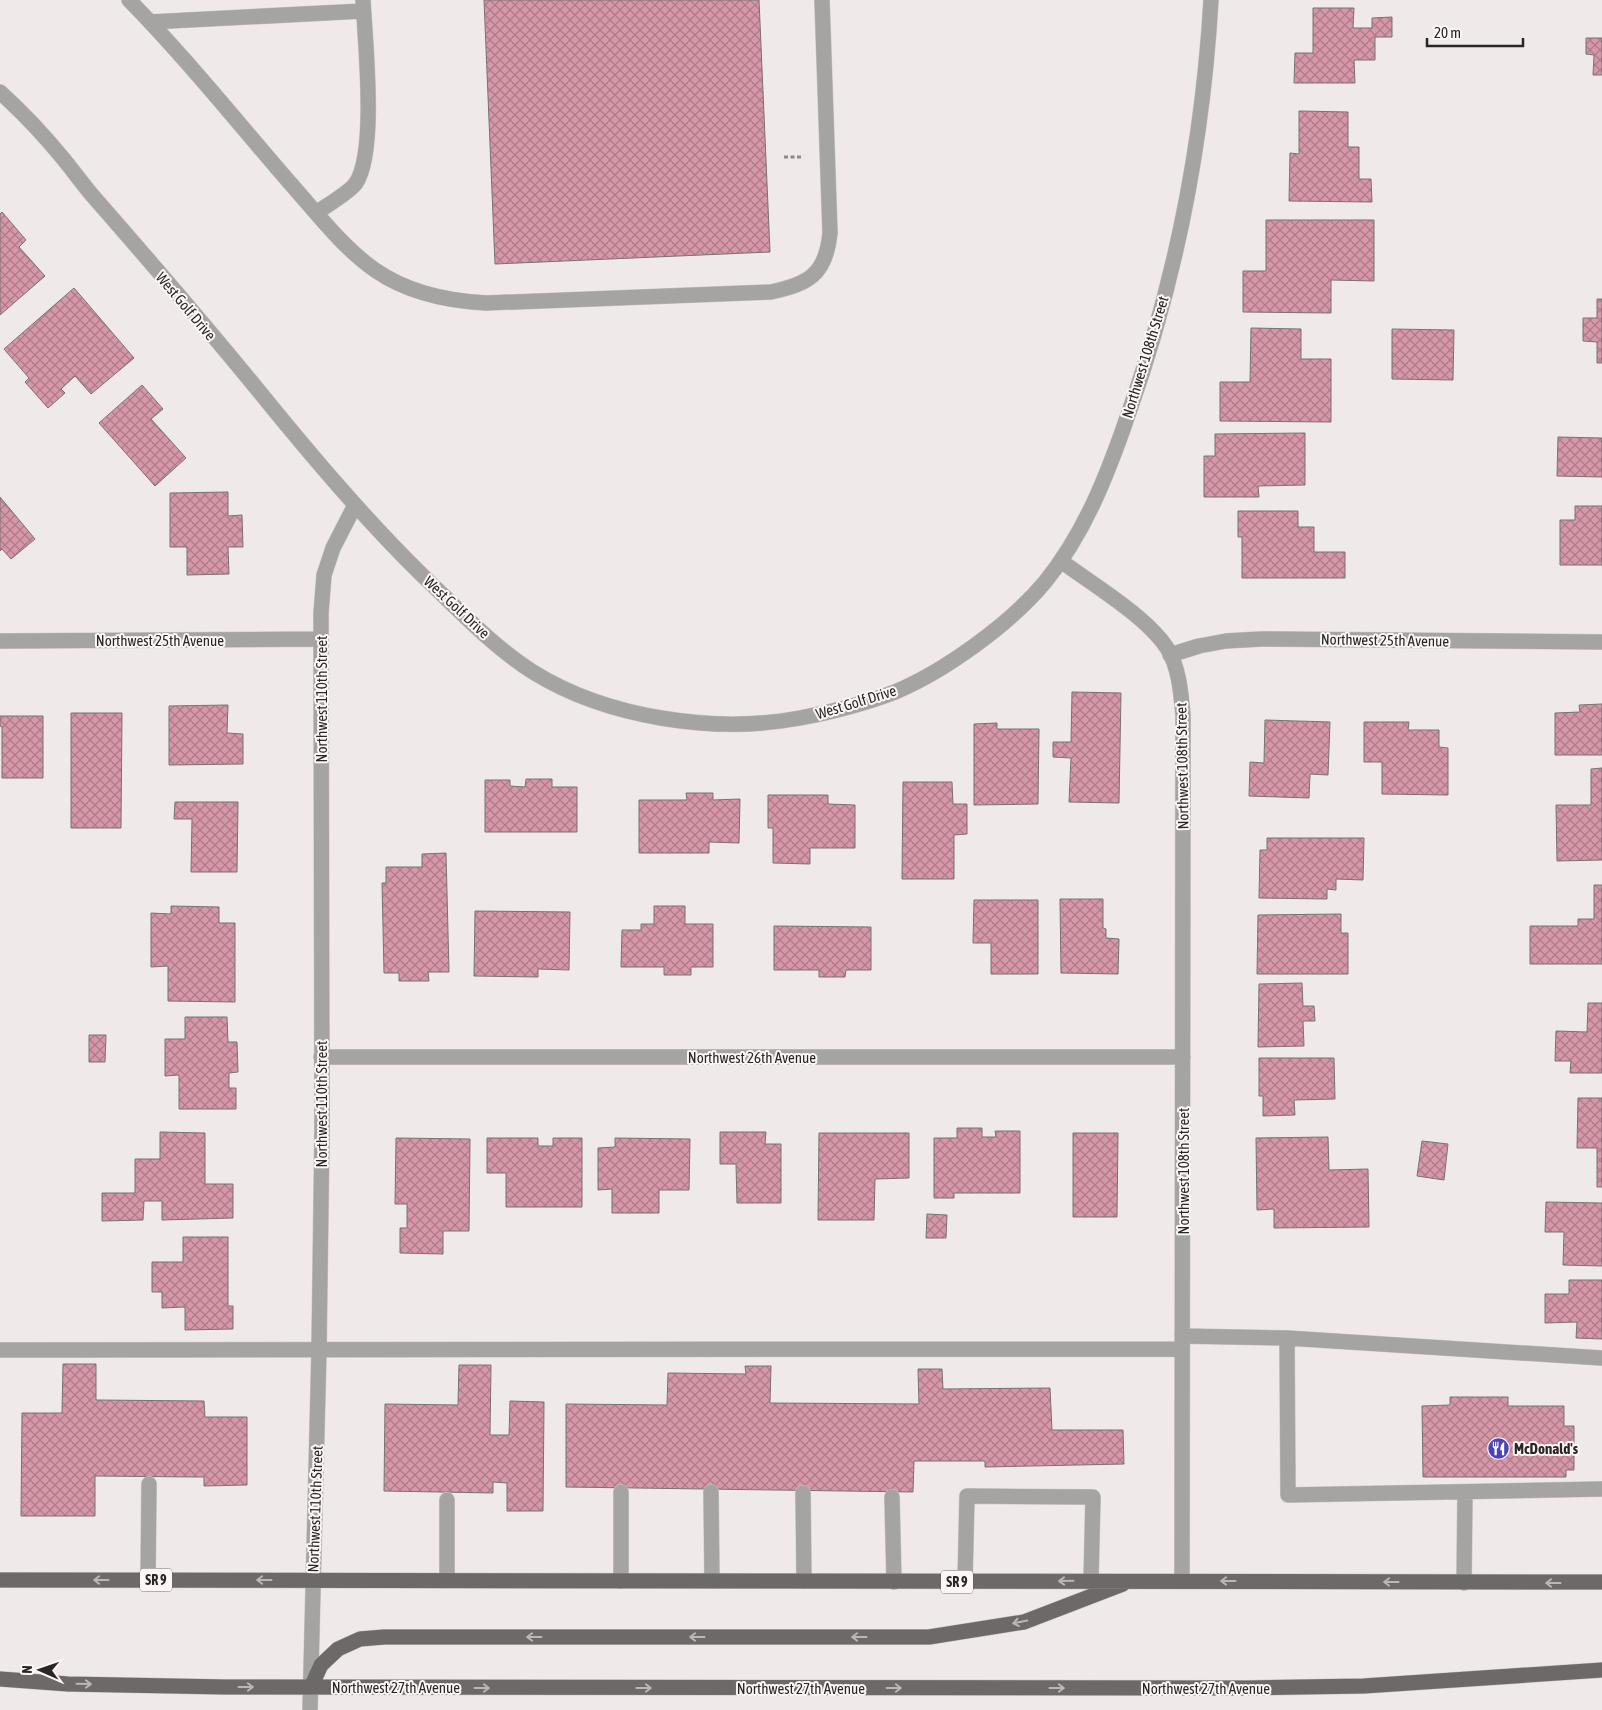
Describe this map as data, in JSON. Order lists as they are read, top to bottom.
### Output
{
  "streets": {
    "main road": ["SR 9", "Northwest 27th Avenue"],
    "street": [
      "West Golf Drive",
      "Northwest 108th Street",
      "Northwest 25th Avenue",
      "Northwest 110th Street",
      "Northwest 26th Avenue"
    ]
  },
  "crossings": [
    ["West Golf Drive", "Northwest 108th Street"],
    ["West Golf Drive", "Northwest 110th Street"],
    ["Northwest 108th Street", "Northwest 25th Avenue"],
    ["Northwest 108th Street", "Northwest 26th Avenue"],
    ["Northwest 108th Street", "SR 9"],
    ["Northwest 25th Avenue", "Northwest 110th Street"],
    ["Northwest 110th Street", "Northwest 26th Avenue"],
    ["Northwest 110th Street", "SR 9"],
    ["Northwest 110th Street", "Northwest 27th Avenue"]
  ],
  "places": {
    "restaurant": ["McDonald's"]
  },
  "scale_bar": "20 m",
  "north": "left"
}
